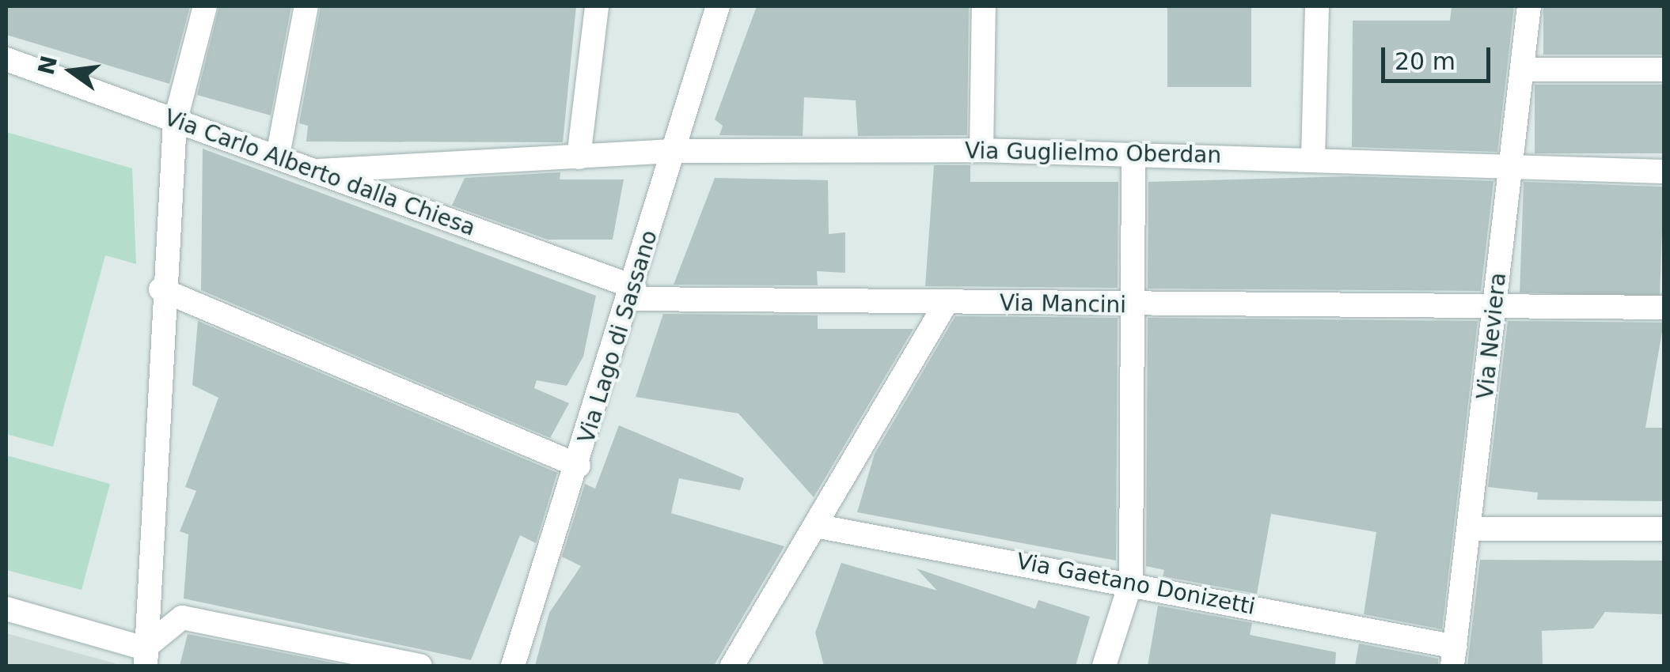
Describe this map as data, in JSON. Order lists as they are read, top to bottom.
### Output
{
  "streets": {
    "street": [
      "Via Guglielmo Oberdan",
      "Via Carlo Alberto dalla Chiesa",
      "Via Mancini",
      "Via Neviera",
      "Via Lago di Sassano",
      "Via Gaetano Donizetti"
    ]
  },
  "crossings": [
    ["Via Guglielmo Oberdan", "Via Carlo Alberto dalla Chiesa"],
    ["Via Guglielmo Oberdan", "Via Neviera"],
    ["Via Guglielmo Oberdan", "Via Lago di Sassano"],
    ["Via Carlo Alberto dalla Chiesa", "Via Mancini"],
    ["Via Carlo Alberto dalla Chiesa", "Via Lago di Sassano"],
    ["Via Mancini", "Via Neviera"],
    ["Via Mancini", "Via Lago di Sassano"],
    ["Via Neviera", "Via Gaetano Donizetti"]
  ],
  "scale_bar": "20 m",
  "north": "left"
}
